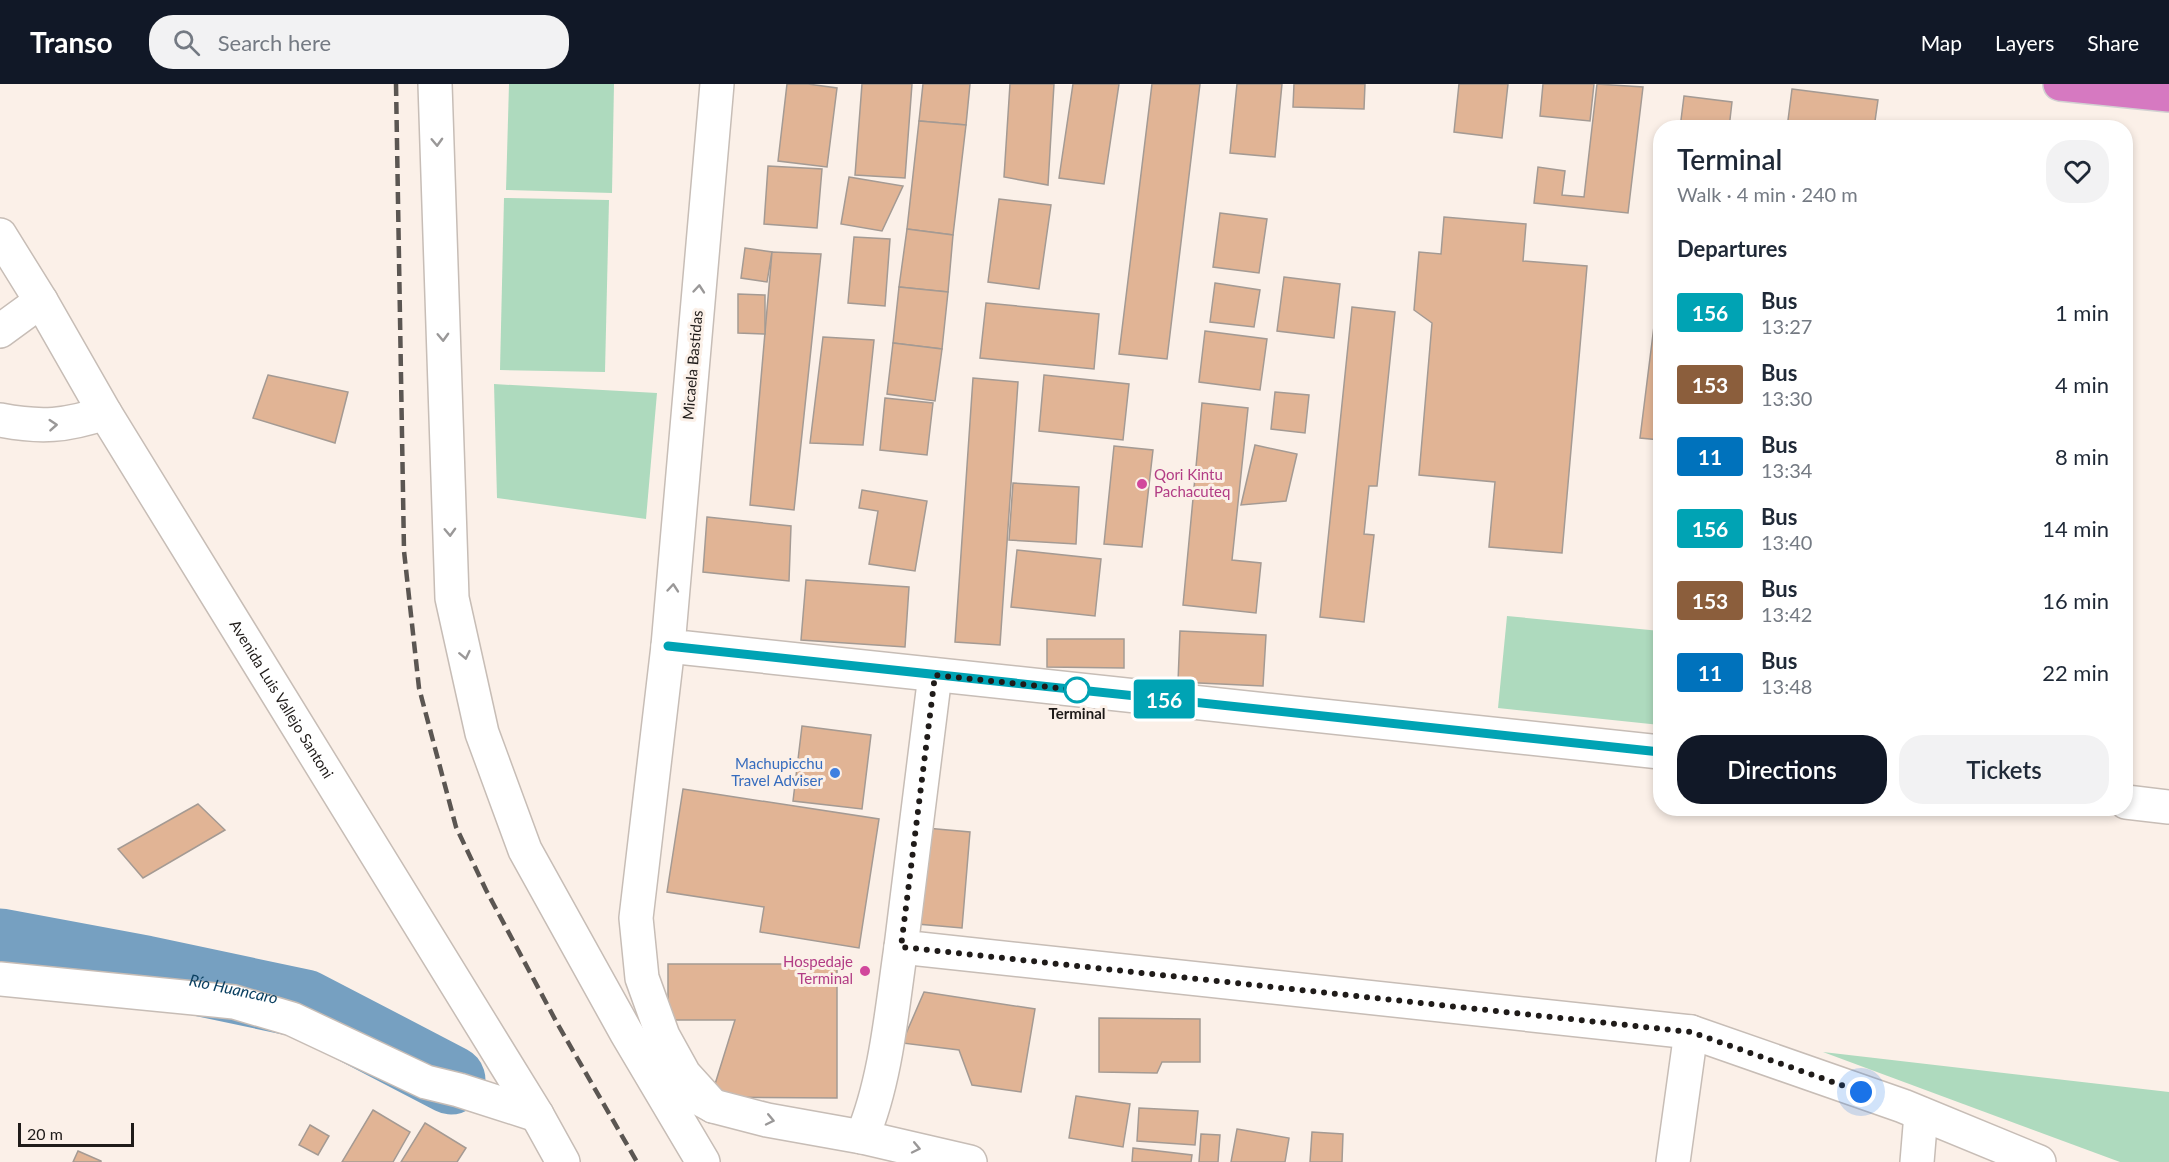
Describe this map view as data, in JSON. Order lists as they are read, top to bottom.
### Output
{
  "streets": {
    "street": ["Micaela Bastidas", "Avenida Luis Vallejo Santoni"]
  },
  "water": ["Río Huancaro"],
  "places": [
    "Qori Kintu Pachacuteq",
    "Terminal",
    "Machupicchu Travel Adviser",
    "Hospedaje Terminal"
  ],
  "lines": ["bus line 156"],
  "scale_bar": "20 m",
  "page": {
    "header": "Transo",
    "search": "Search here",
    "nav": ["Map", "Layers", "Share"],
    "on_map": "156",
    "heading": [
      ["Terminal", "Walk · 4 min · 240 m"],
      "Departures"
    ],
    "list": [
      {
        "mark": "156",
        "name": "Bus",
        "note": "13:27",
        "value": "1 min"
      },
      {
        "mark": "153",
        "name": "Bus",
        "note": "13:30",
        "value": "4 min"
      },
      {
        "mark": "11",
        "name": "Bus",
        "note": "13:34",
        "value": "8 min"
      },
      {
        "mark": "156",
        "name": "Bus",
        "note": "13:40",
        "value": "14 min"
      },
      {
        "mark": "153",
        "name": "Bus",
        "note": "13:42",
        "value": "16 min"
      },
      {
        "mark": "11",
        "name": "Bus",
        "note": "13:48",
        "value": "22 min"
      }
    ],
    "buttons": ["Directions", "Tickets"],
    "scale": "20 m"
  }
}
